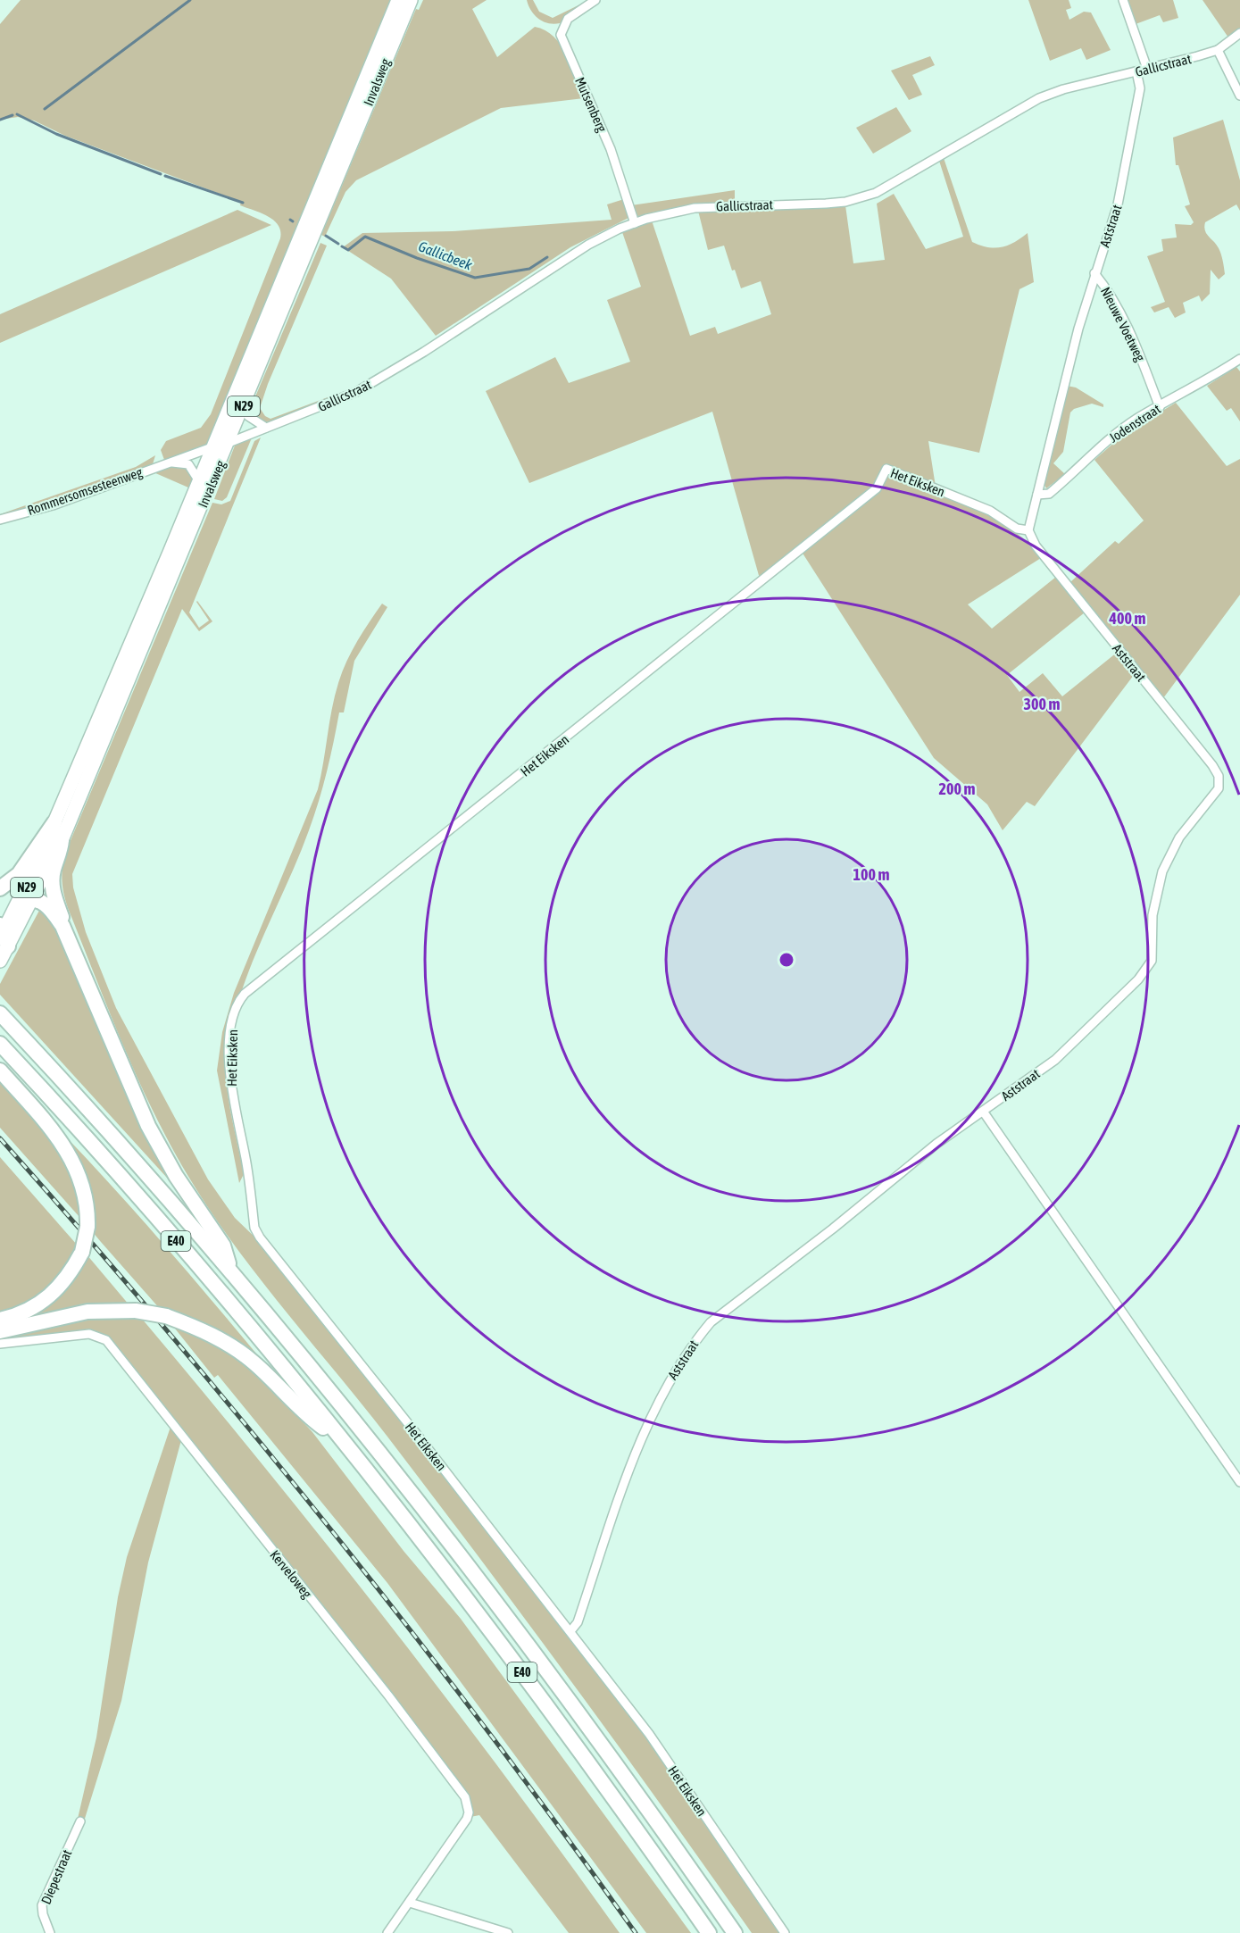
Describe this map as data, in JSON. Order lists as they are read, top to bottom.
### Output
{
  "streets": {
    "highway": ["Invalsweg", "N29", "E40"],
    "street": [
      "Gallicstraat",
      "Mutsenberg",
      "Aststraat",
      "Nieuwe Voetweg",
      "Jodenstraat",
      "Het Eiksken",
      "Rommersomsesteenweg",
      "Kerveloweg",
      "Diepestraat"
    ]
  },
  "crossings": [
    ["Gallicstraat", "Invalsweg"],
    ["Gallicstraat", "Mutsenberg"],
    ["Gallicstraat", "Aststraat"],
    ["Invalsweg", "Rommersomsesteenweg"],
    ["Aststraat", "Nieuwe Voetweg"],
    ["Aststraat", "Jodenstraat"],
    ["Aststraat", "Het Eiksken"],
    ["Nieuwe Voetweg", "Jodenstraat"]
  ],
  "water": ["Gallicbeek"],
  "rings": [
    "400 m",
    "300 m",
    "200 m",
    "100 m"
  ]
}
